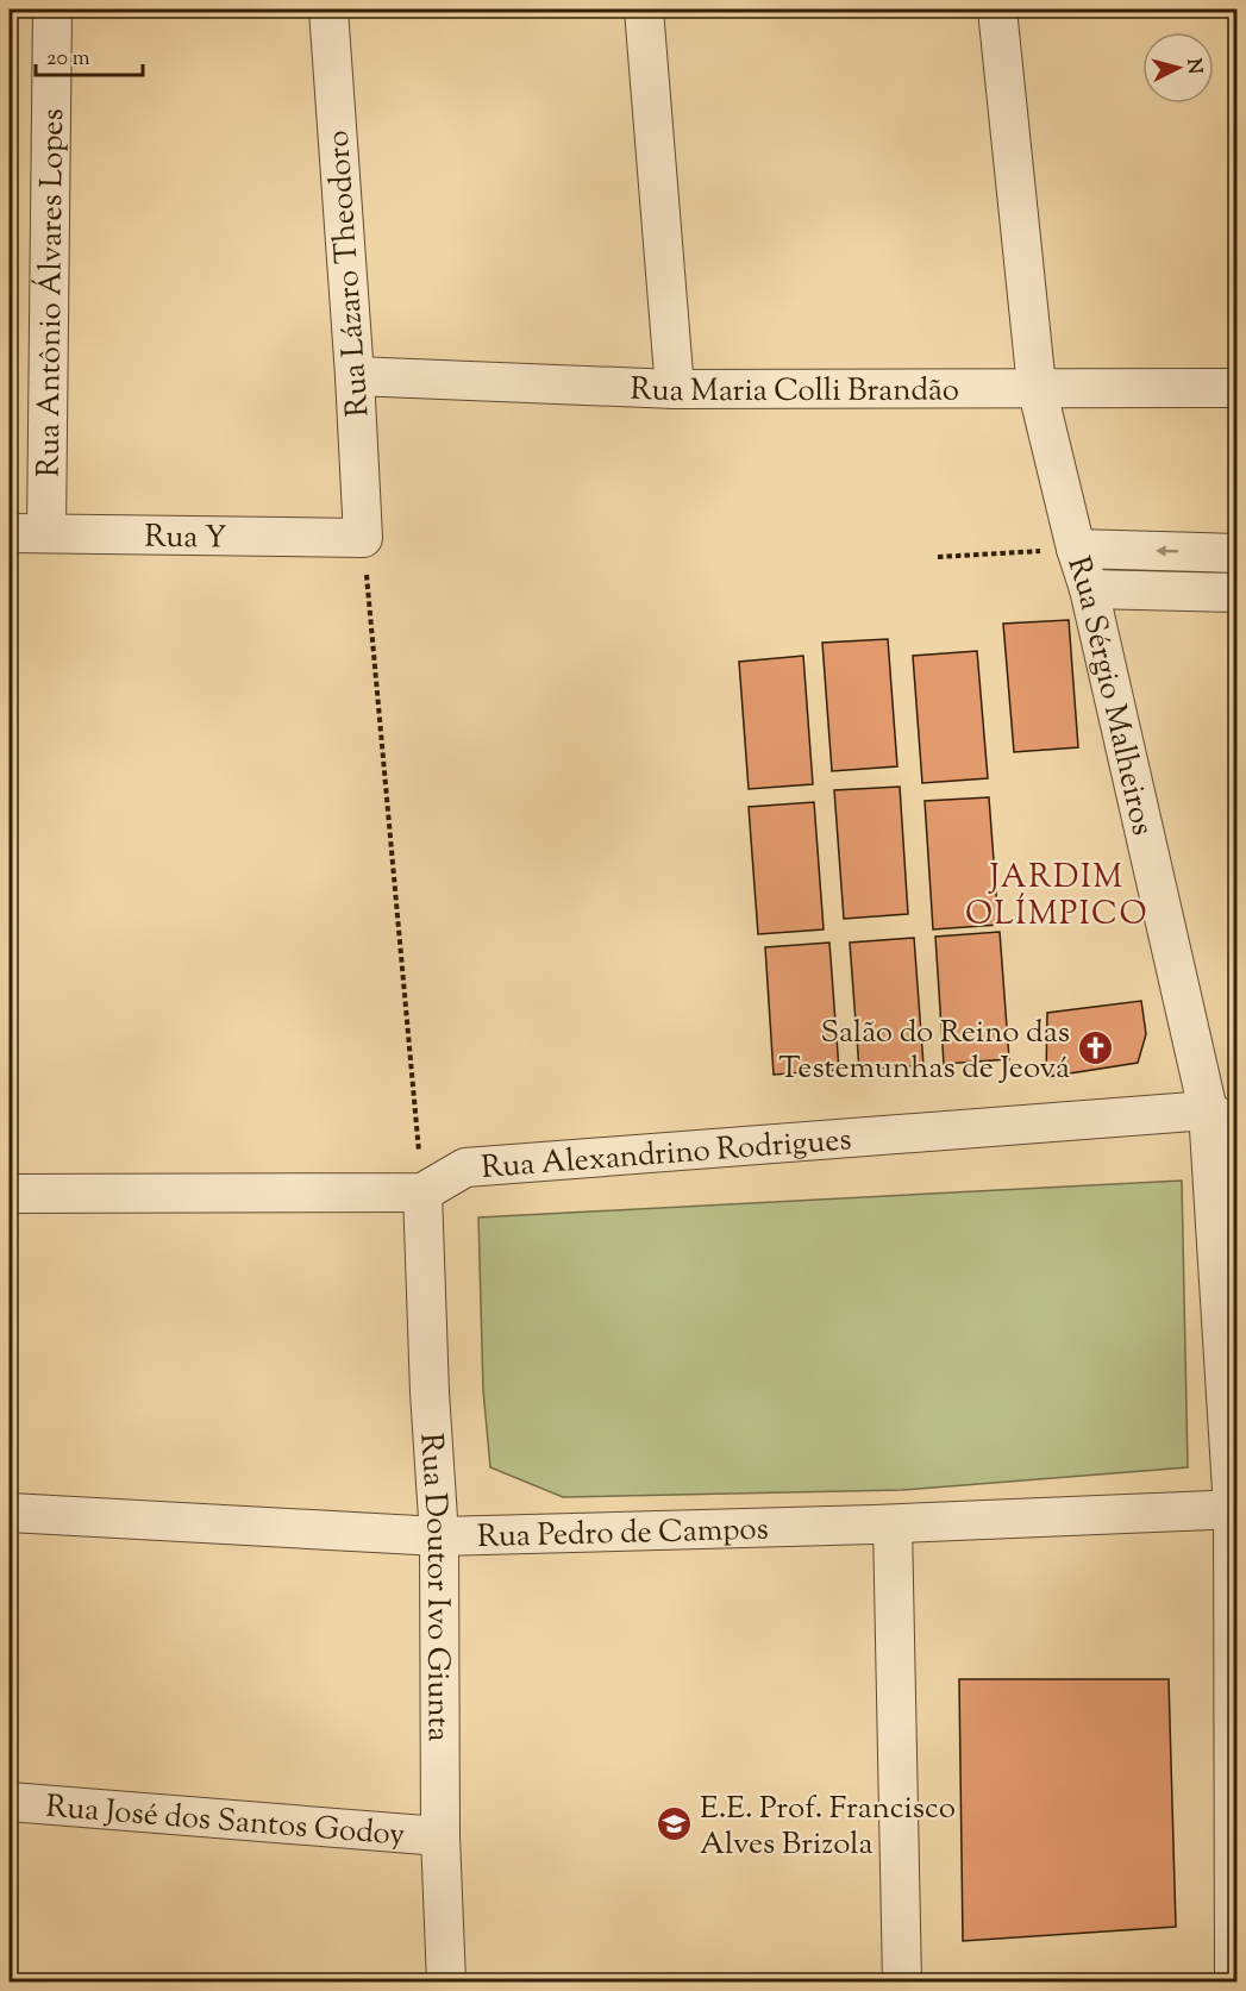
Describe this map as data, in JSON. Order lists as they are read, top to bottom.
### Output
{
  "streets": {
    "street": [
      "Rua Lázaro Theodoro",
      "Rua Antônio Álvares Lopes",
      "Rua Maria Colli Brandão",
      "Rua Y",
      "Rua Sérgio Malheiros",
      "Rua Alexandrino Rodrigues",
      "Rua Pedro de Campos",
      "Rua Doutor Ivo Giunta",
      "Rua José dos Santos Godoy"
    ]
  },
  "crossings": [
    ["Rua Lázaro Theodoro", "Rua Maria Colli Brandão"],
    ["Rua Lázaro Theodoro", "Rua Y"],
    ["Rua Antônio Álvares Lopes", "Rua Y"],
    ["Rua Maria Colli Brandão", "Rua Sérgio Malheiros"],
    ["Rua Sérgio Malheiros", "Rua Alexandrino Rodrigues"],
    ["Rua Sérgio Malheiros", "Rua Pedro de Campos"],
    ["Rua Alexandrino Rodrigues", "Rua Doutor Ivo Giunta"],
    ["Rua Pedro de Campos", "Rua Doutor Ivo Giunta"],
    ["Rua Doutor Ivo Giunta", "Rua José dos Santos Godoy"]
  ],
  "districts": ["JARDIM OLÍMPICO"],
  "places": {
    "church": ["Salão do Reino das Testemunhas de Jeová"],
    "school or university": ["E.E. Prof. Francisco Alves Brizola"]
  },
  "scale_bar": "20 m",
  "north": "right"
}
